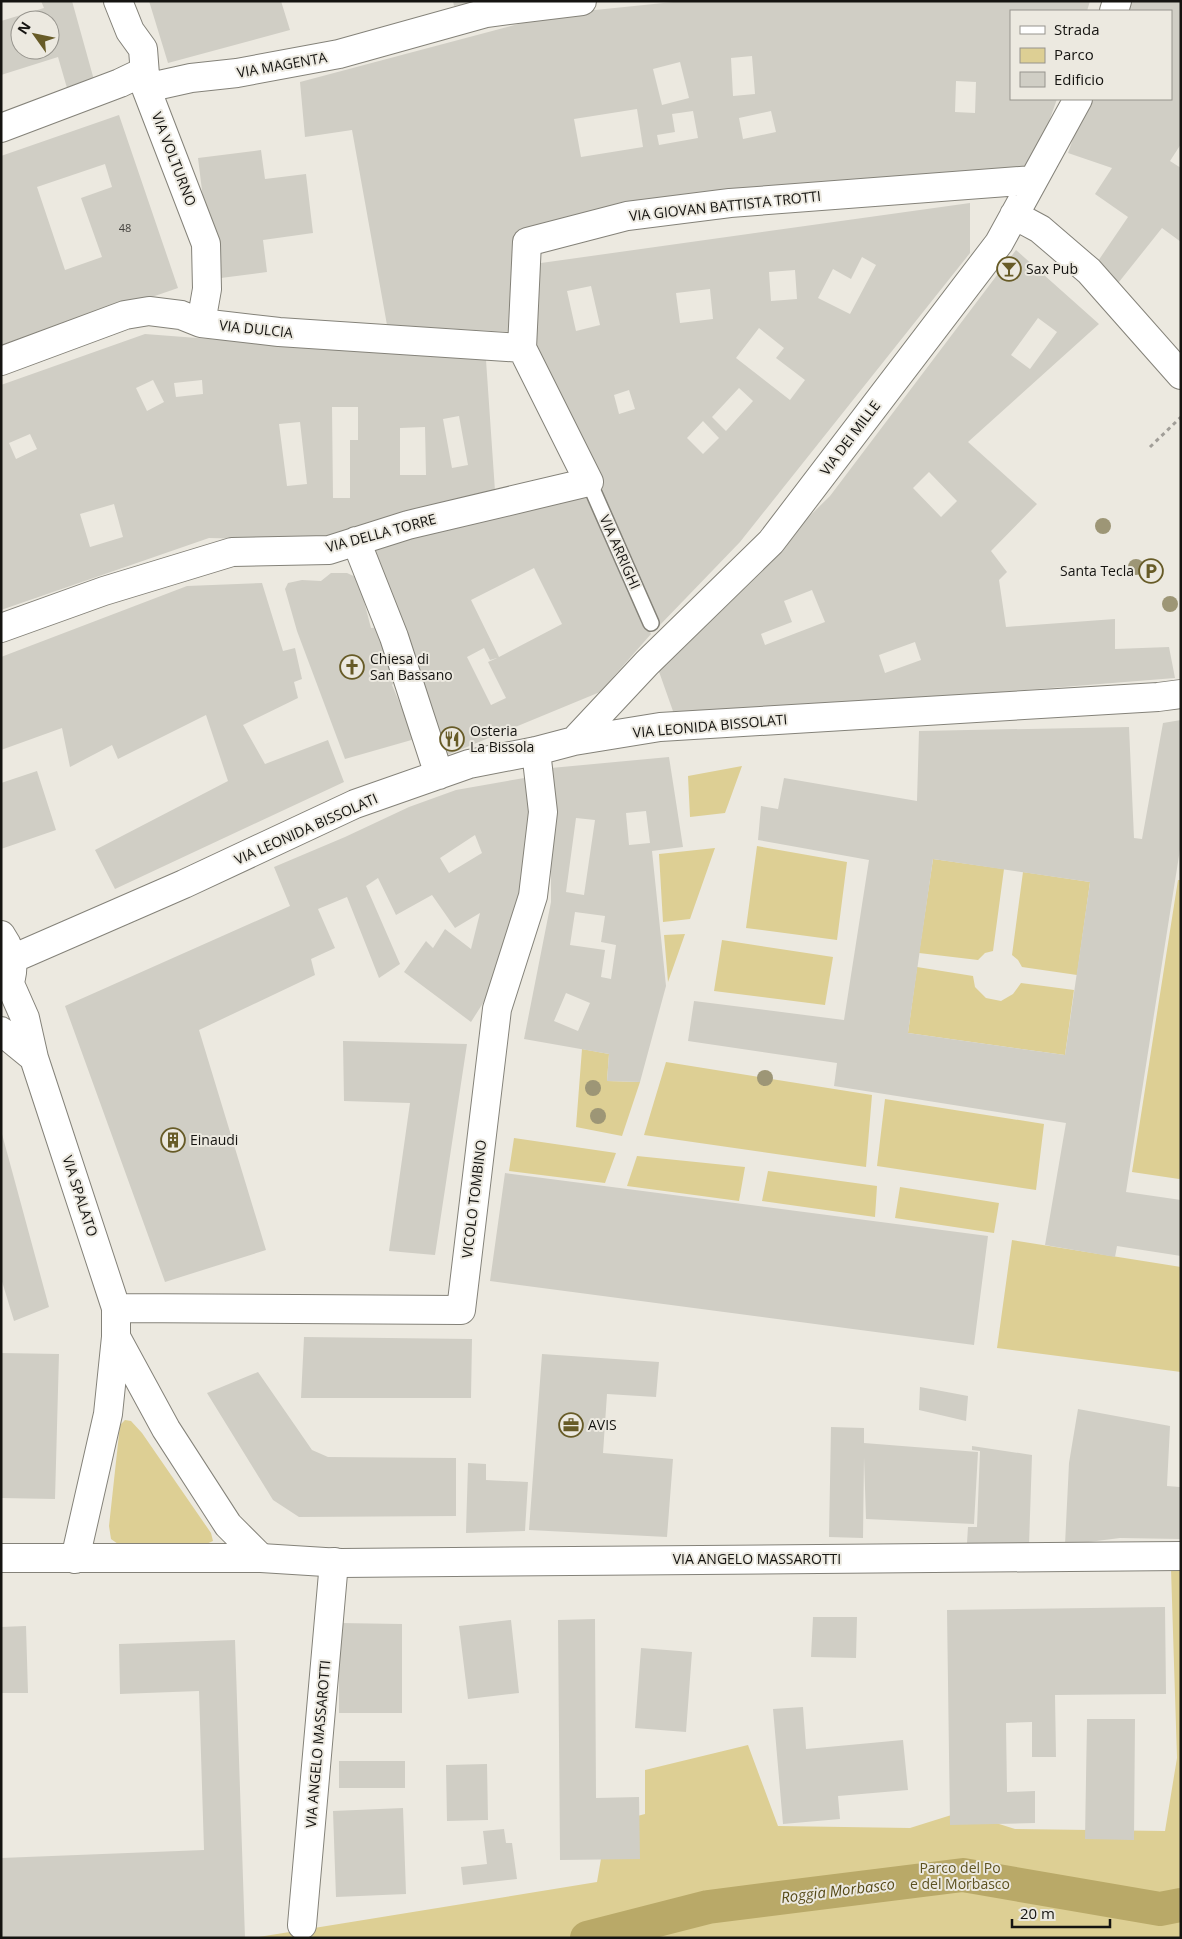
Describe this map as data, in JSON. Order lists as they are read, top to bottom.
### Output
{
  "streets": {
    "street": [
      "VIA MAGENTA",
      "VIA VOLTURNO",
      "VIA GIOVAN BATTISTA TROTTI",
      "VIA DULCIA",
      "VIA DEI MILLE",
      "VIA DELLA TORRE",
      "VIA LEONIDA BISSOLATI",
      "VIA SPALATO",
      "VICOLO TOMBINO",
      "VIA ANGELO MASSAROTTI"
    ],
    "lane": ["VIA ARRIGHI"]
  },
  "crossings": [
    ["VIA MAGENTA", "VIA VOLTURNO"],
    ["VIA VOLTURNO", "VIA DULCIA"],
    ["VIA GIOVAN BATTISTA TROTTI", "VIA DULCIA"],
    ["VIA GIOVAN BATTISTA TROTTI", "VIA DEI MILLE"],
    ["VIA DEI MILLE", "VIA LEONIDA BISSOLATI"],
    ["VIA DELLA TORRE", "VIA ARRIGHI"],
    ["VIA LEONIDA BISSOLATI", "VIA SPALATO"],
    ["VIA LEONIDA BISSOLATI", "VICOLO TOMBINO"],
    ["VIA SPALATO", "VICOLO TOMBINO"],
    ["VIA SPALATO", "VIA ANGELO MASSAROTTI"]
  ],
  "water": ["Roggia Morbasco"],
  "parks": ["Parco del Po e del Morbasco"],
  "places": {
    "bar": ["Sax Pub"],
    "parking": ["Santa Tecla"],
    "church": ["Chiesa di San Bassano"],
    "restaurant": ["Osteria La Bissola"],
    "building": ["Einaudi"],
    "office": ["AVIS"]
  },
  "house_numbers": ["48"],
  "legend": ["Strada", "Parco", "Edificio"],
  "scale_bar": "20 m",
  "north": "top left"
}
